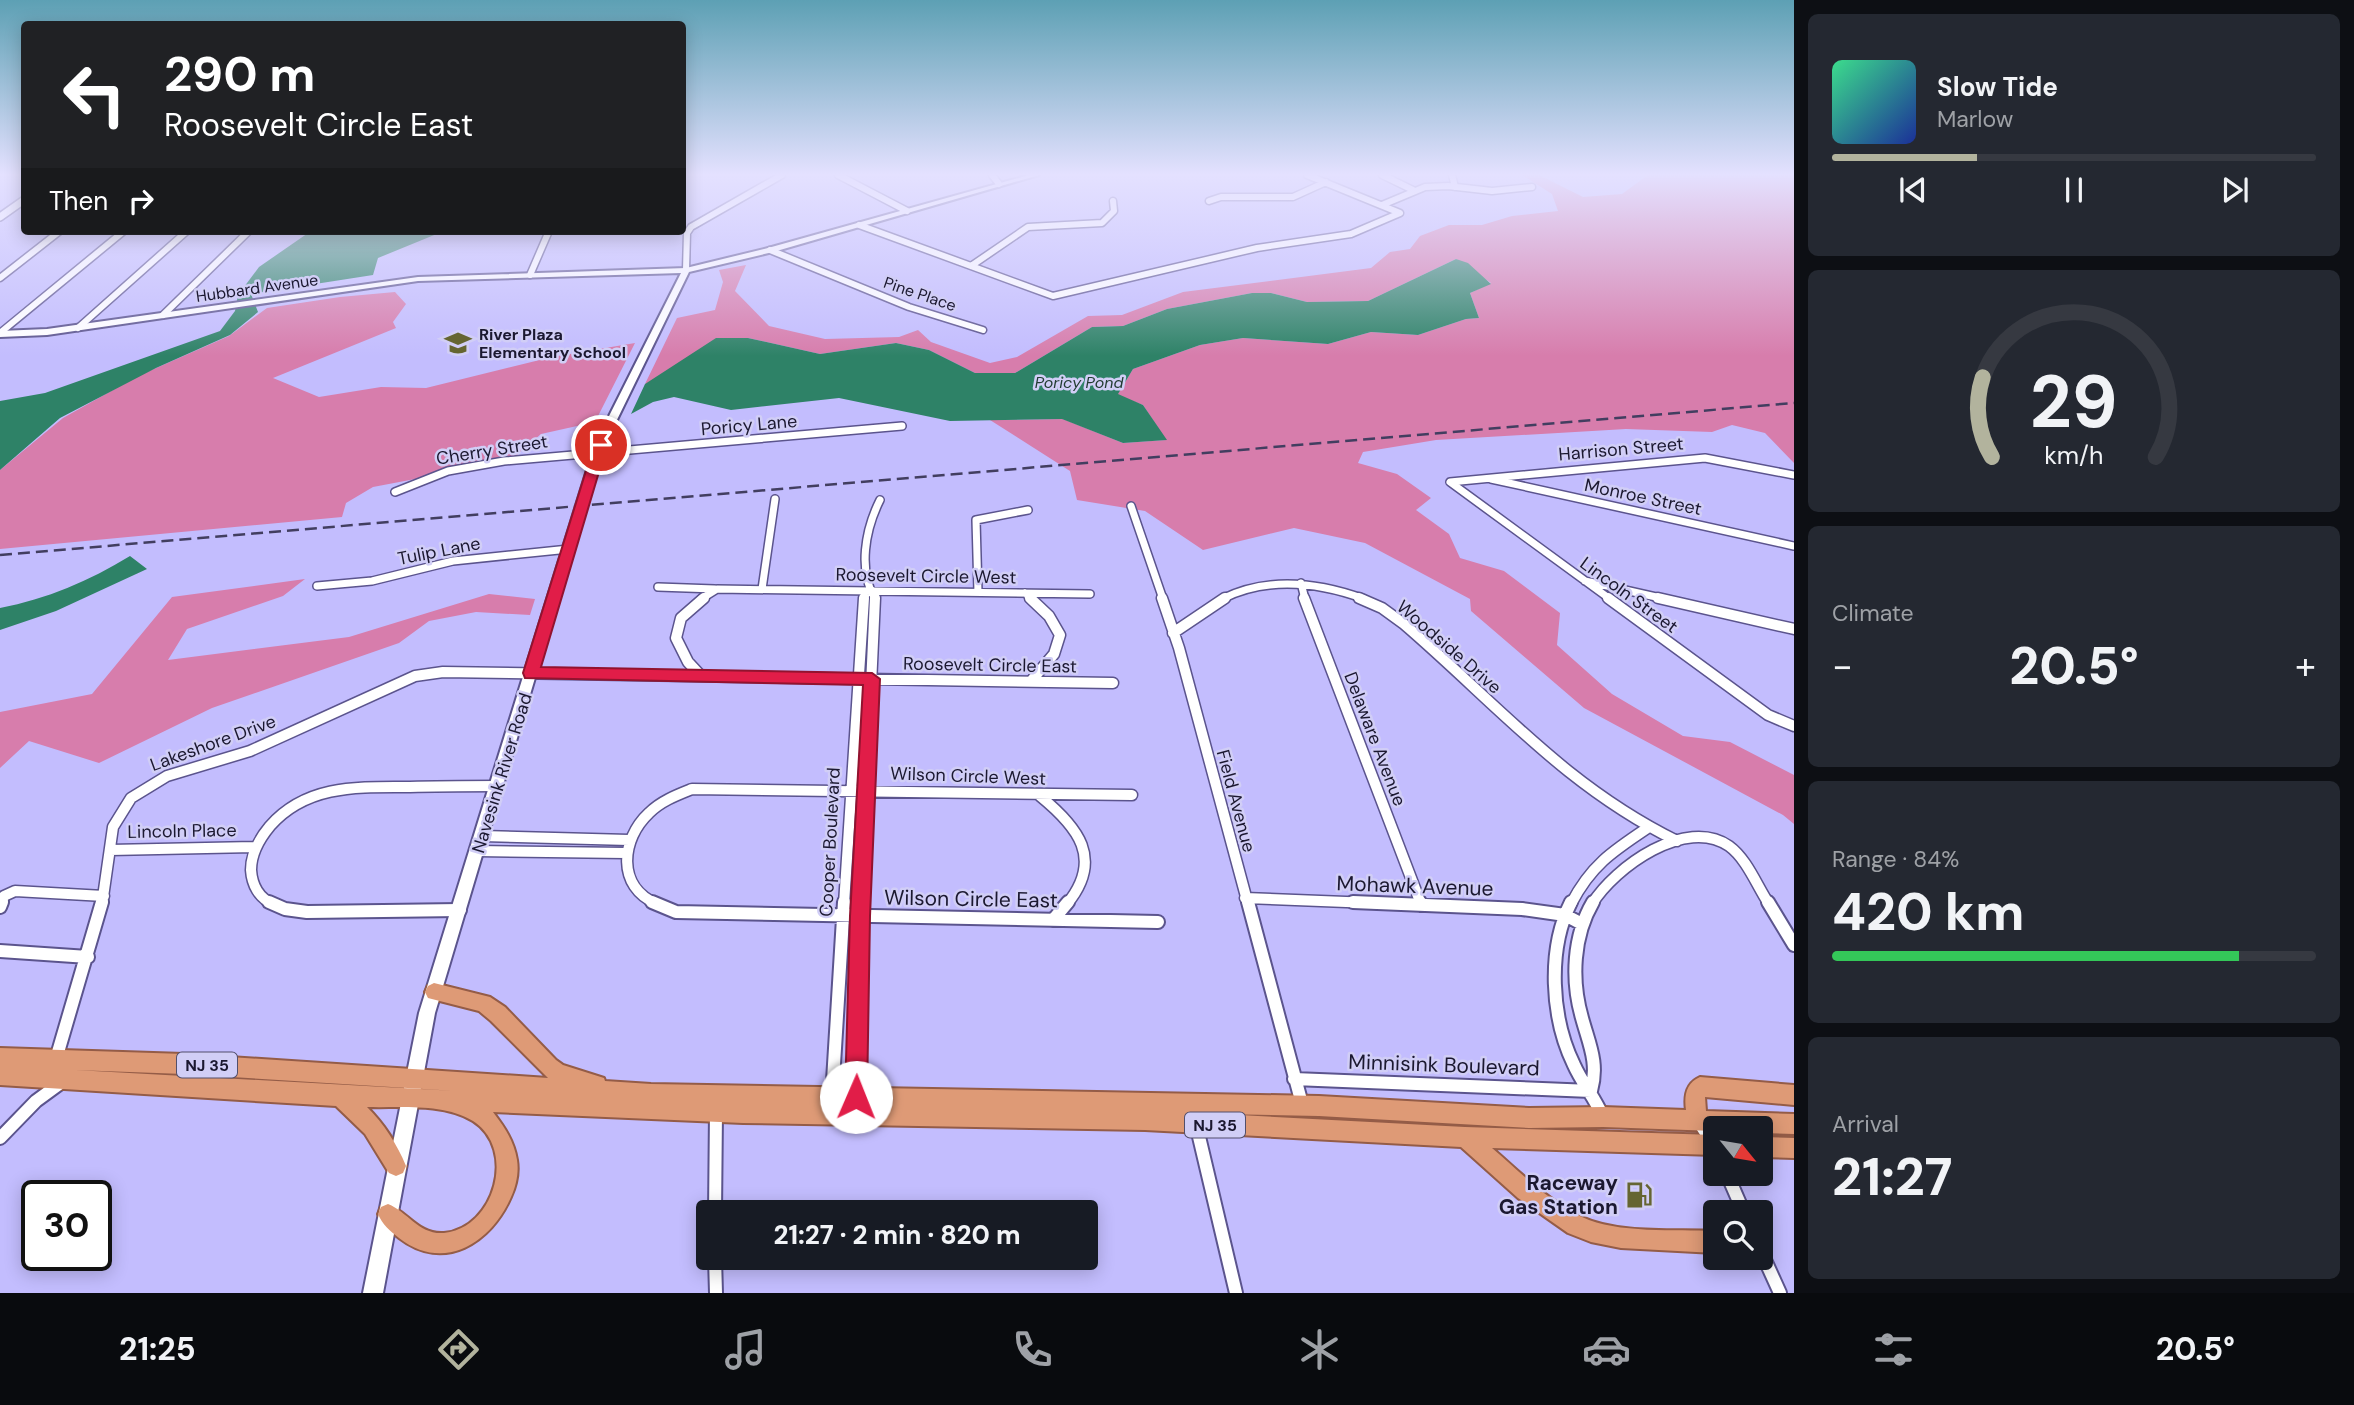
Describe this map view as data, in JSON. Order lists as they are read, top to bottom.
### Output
{
  "streets": {
    "highway": ["NJ 35"],
    "main road": ["Hubbard Avenue", "Navesink River Road"],
    "street": [
      "Pine Place",
      "Poricy Lane",
      "Harrison Street",
      "Cherry Street",
      "Monroe Street",
      "Tulip Lane",
      "Roosevelt Circle West",
      "Lincoln Street",
      "Woodside Drive",
      "Roosevelt Circle East",
      "Delaware Avenue",
      "Lakeshore Drive",
      "Wilson Circle West",
      "Field Avenue",
      "Lincoln Place",
      "Cooper Boulevard",
      "Mohawk Avenue",
      "Wilson Circle East",
      "Minnisink Boulevard"
    ]
  },
  "crossings": [
    ["Hubbard Avenue", "Navesink River Road"],
    ["Poricy Lane", "Cherry Street"],
    ["Poricy Lane", "Navesink River Road"],
    ["Harrison Street", "Monroe Street"],
    ["Harrison Street", "Lincoln Street"],
    ["Cherry Street", "Navesink River Road"],
    ["Tulip Lane", "Navesink River Road"],
    ["Roosevelt Circle West", "Cooper Boulevard"],
    ["Woodside Drive", "Delaware Avenue"],
    ["Woodside Drive", "Field Avenue"],
    ["Roosevelt Circle East", "Lakeshore Drive"],
    ["Roosevelt Circle East", "Navesink River Road"],
    ["Roosevelt Circle East", "Cooper Boulevard"],
    ["Delaware Avenue", "Mohawk Avenue"],
    ["Lakeshore Drive", "Navesink River Road"],
    ["Lakeshore Drive", "Lincoln Place"],
    ["Lakeshore Drive", "NJ 35"],
    ["Navesink River Road", "NJ 35"],
    ["Wilson Circle West", "Cooper Boulevard"],
    ["Field Avenue", "Mohawk Avenue"],
    ["Field Avenue", "NJ 35"],
    ["Field Avenue", "Minnisink Boulevard"],
    ["Cooper Boulevard", "Wilson Circle East"],
    ["Cooper Boulevard", "NJ 35"]
  ],
  "water": ["Poricy Pond"],
  "places": {
    "school or university": ["River Plaza Elementary School"],
    "fuel station": ["Raceway Gas Station"]
  },
  "north": "bottom right",
  "page": {
    "turn": ["290 m", "Roosevelt Circle East"],
    "song": ["Slow Tide", "Marlow"],
    "then": "Then",
    "tile": [
      "Climate",
      ["Range · 84%", "420 km"],
      ["Arrival", "21:27"]
    ],
    "heat": ["−", "20.5°", "+"],
    "limit": "30",
    "trip": "21:27 · 2 min · 820 m",
    "tabs": ["21:25", "20.5°"],
    "gauge": ["29", "km/h"]
  }
}
